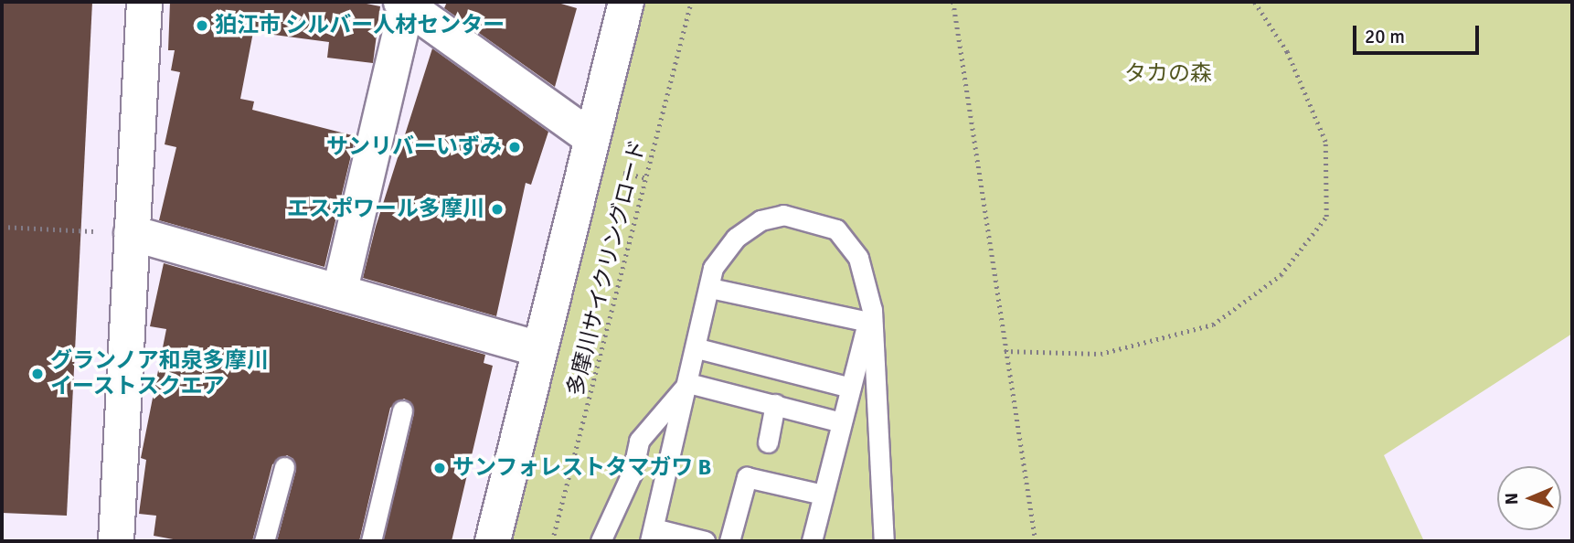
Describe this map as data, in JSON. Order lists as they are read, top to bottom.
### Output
{
  "streets": {
    "path": ["多摩川サイクリングロード"]
  },
  "parks": ["タカの森"],
  "places": [
    "狛江市 シルバー人材センター",
    "サンリバーいずみ",
    "エスポワール多摩川",
    "グランノア和泉多摩川 イーストスクエア",
    "サンフォレストタマガワ B"
  ],
  "scale_bar": "20 m",
  "north": "left"
}
